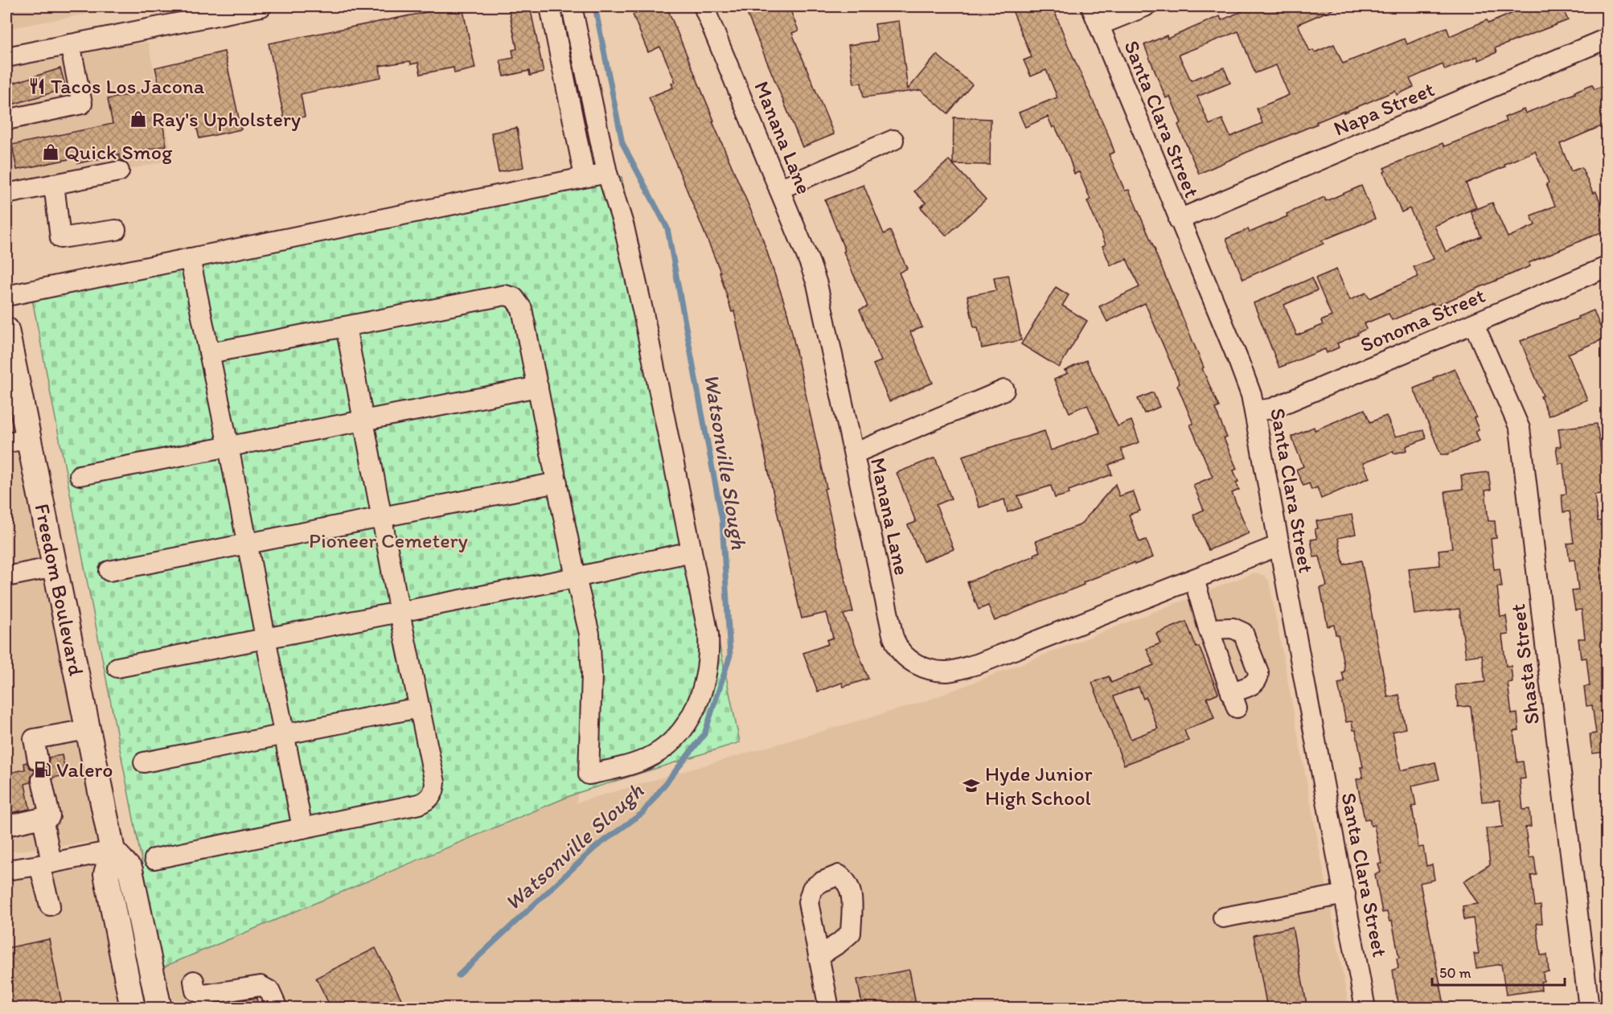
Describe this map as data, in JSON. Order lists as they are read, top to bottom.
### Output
{
  "streets": {
    "main road": ["Freedom Boulevard"],
    "street": [
      "Napa Street",
      "Santa Clara Street",
      "Manana Lane",
      "Sonoma Street",
      "Shasta Street"
    ]
  },
  "crossings": [
    ["Napa Street", "Santa Clara Street"],
    ["Santa Clara Street", "Manana Lane"],
    ["Santa Clara Street", "Sonoma Street"],
    ["Sonoma Street", "Shasta Street"]
  ],
  "water": ["Watsonville Slough"],
  "parks": ["Pioneer Cemetery"],
  "places": {
    "restaurant": ["Tacos Los Jacona"],
    "shop": ["Ray's Upholstery", "Quick Smog"],
    "fuel station": ["Valero"],
    "school or university": ["Hyde Junior High School"]
  },
  "scale_bar": "50 m"
}
